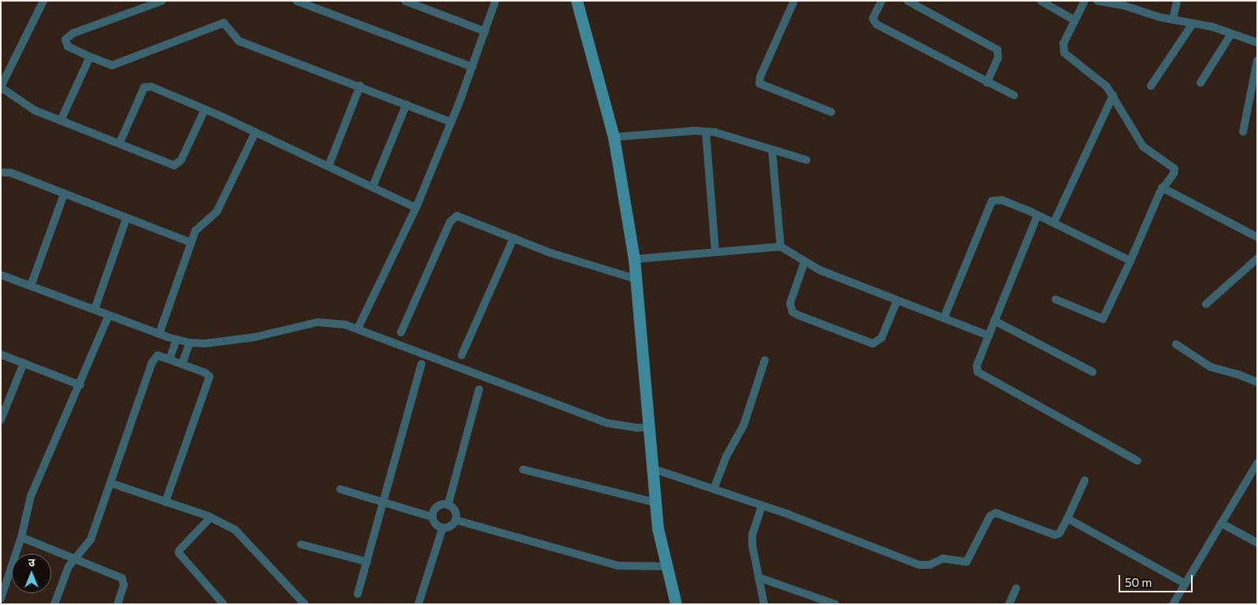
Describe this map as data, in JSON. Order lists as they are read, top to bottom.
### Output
{
  "scale_bar": "50 m",
  "north": "top"
}
